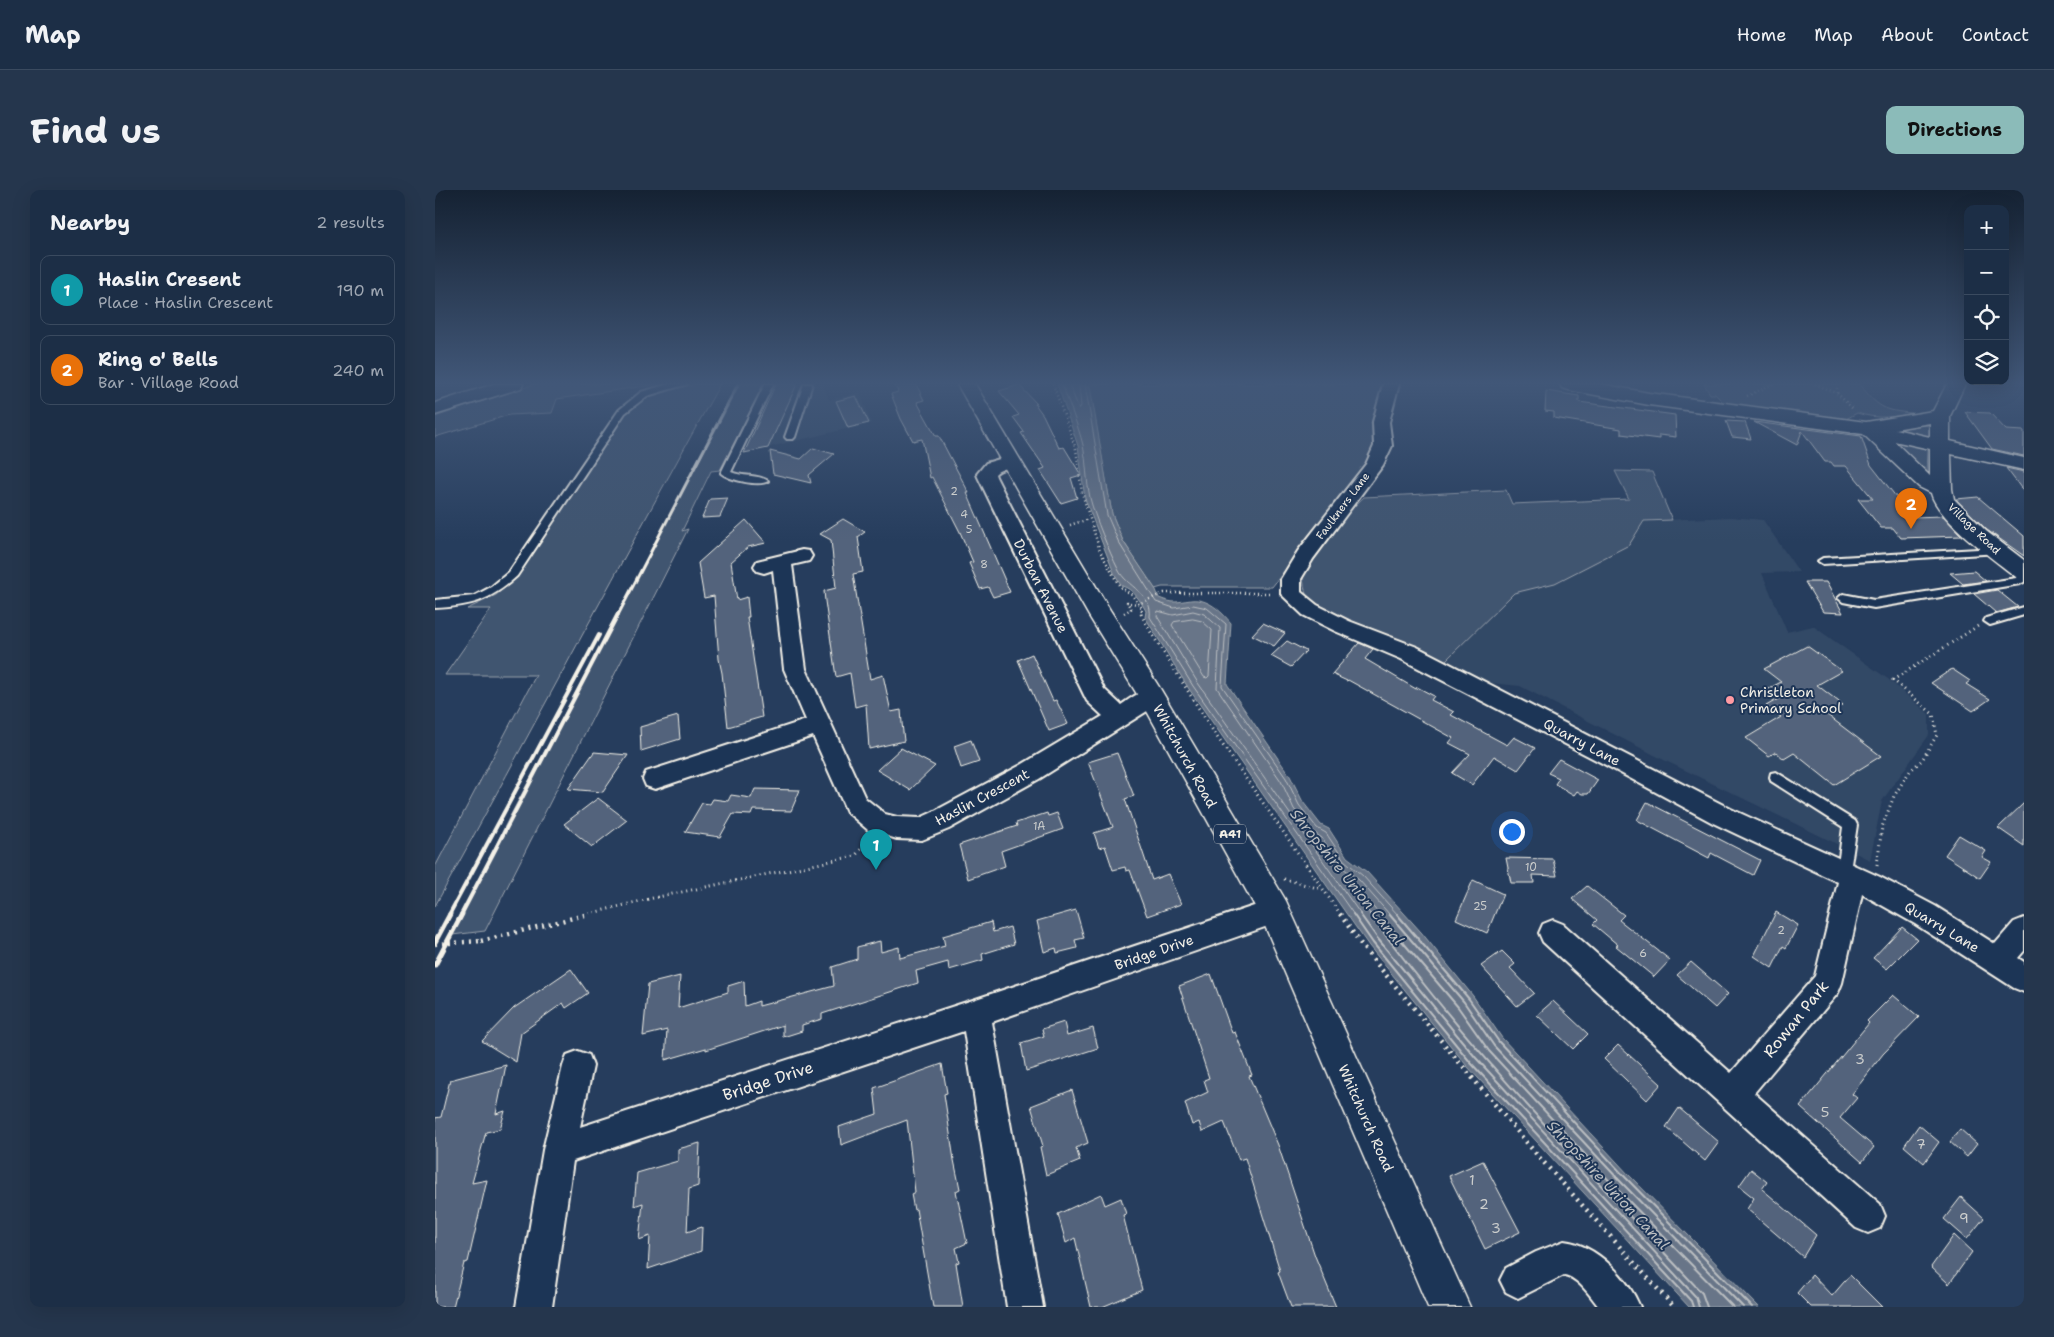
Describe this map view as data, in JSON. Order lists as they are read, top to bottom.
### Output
{
  "streets": {
    "main road": ["Village Road", "Whitchurch Road", "A41"],
    "street": [
      "Faulkners Lane",
      "Durban Avenue",
      "Quarry Lane",
      "Haslin Crescent",
      "Bridge Drive",
      "Rowan Park"
    ]
  },
  "crossings": [
    ["Faulkners Lane", "Quarry Lane"],
    ["Durban Avenue", "Whitchurch Road"],
    ["Durban Avenue", "Haslin Crescent"],
    ["Quarry Lane", "Rowan Park"],
    ["Whitchurch Road", "Haslin Crescent"],
    ["Whitchurch Road", "Bridge Drive"]
  ],
  "water": ["Shropshire Union Canal"],
  "places": ["Christleton Primary School"],
  "house_numbers": [
    "2",
    "4",
    "5",
    "8",
    "1A",
    "10",
    "25",
    "2",
    "6",
    "3",
    "5",
    "7",
    "1",
    "2",
    "9",
    "3"
  ],
  "page": {
    "header": "Map",
    "nav": [
      "Home",
      "Map",
      "About",
      "Contact"
    ],
    "buttons": "Directions",
    "title": "Find us",
    "heading": ["Nearby", "2 results"],
    "map_buttons": ["+", "−"],
    "list": [
      {
        "mark": "1",
        "name": "Haslin Cresent",
        "note": "Place · Haslin Crescent",
        "value": "190 m"
      },
      {
        "mark": "2",
        "name": "Ring o' Bells",
        "note": "Bar · Village Road",
        "value": "240 m"
      }
    ],
    "pins": ["2", "1"]
  }
}
